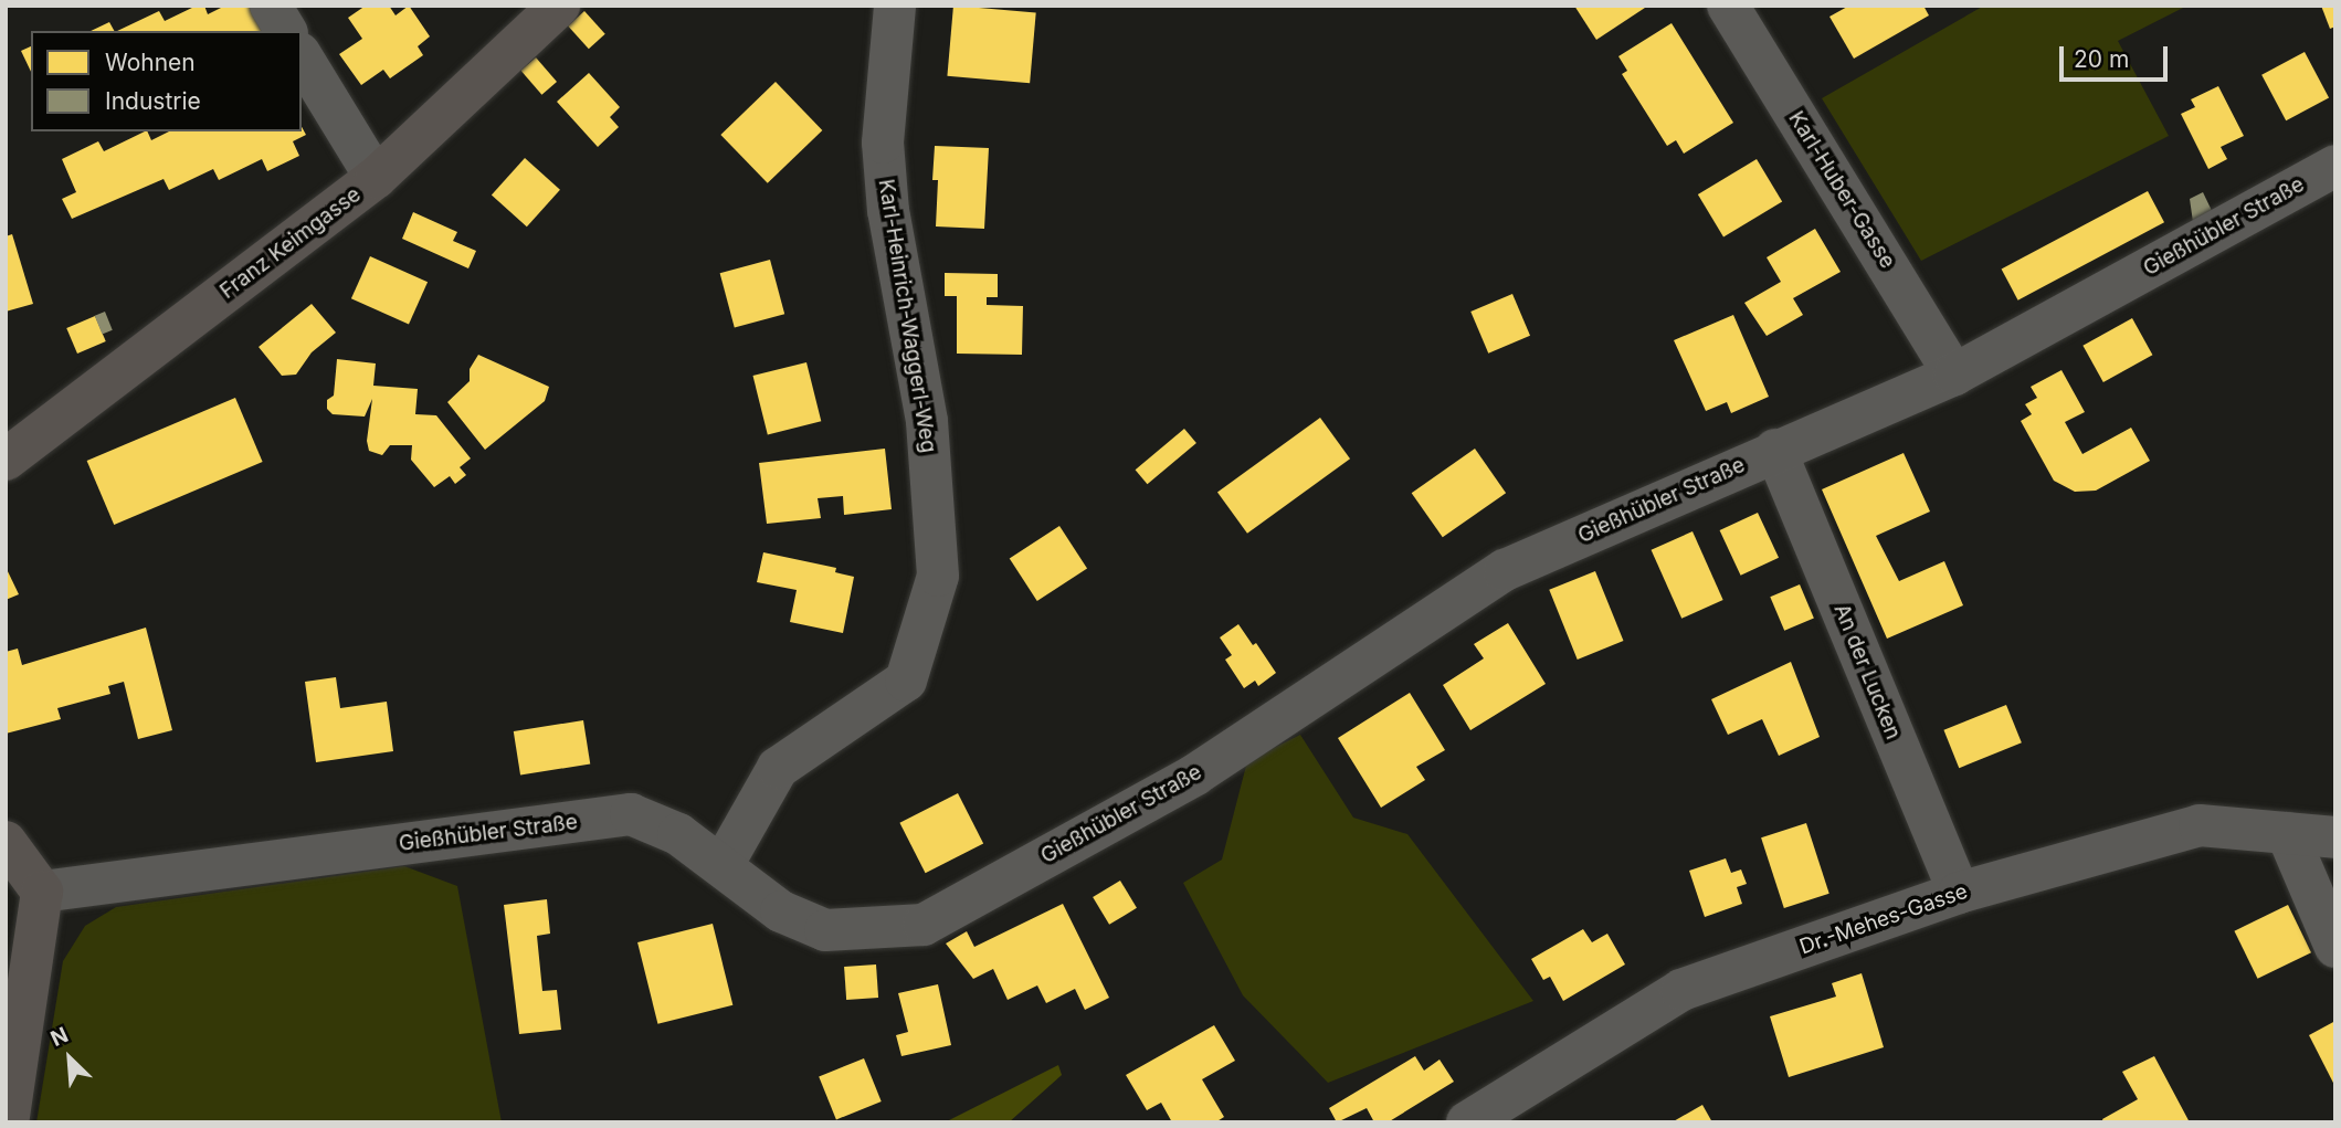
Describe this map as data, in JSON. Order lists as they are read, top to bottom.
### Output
{
  "streets": {
    "main road": ["Franz Keimgasse"],
    "street": [
      "Karl-Huber-Gasse",
      "Gießhübler Straße",
      "Karl-Heinrich-Waggerl-Weg",
      "An der Lucken",
      "Dr.-Mehes-Gasse"
    ]
  },
  "crossings": [
    ["Karl-Huber-Gasse", "Gießhübler Straße"],
    ["Gießhübler Straße", "Karl-Heinrich-Waggerl-Weg"],
    ["Gießhübler Straße", "An der Lucken"],
    ["An der Lucken", "Dr.-Mehes-Gasse"]
  ],
  "legend": ["Wohnen", "Industrie"],
  "scale_bar": "20 m",
  "north": "top left"
}
